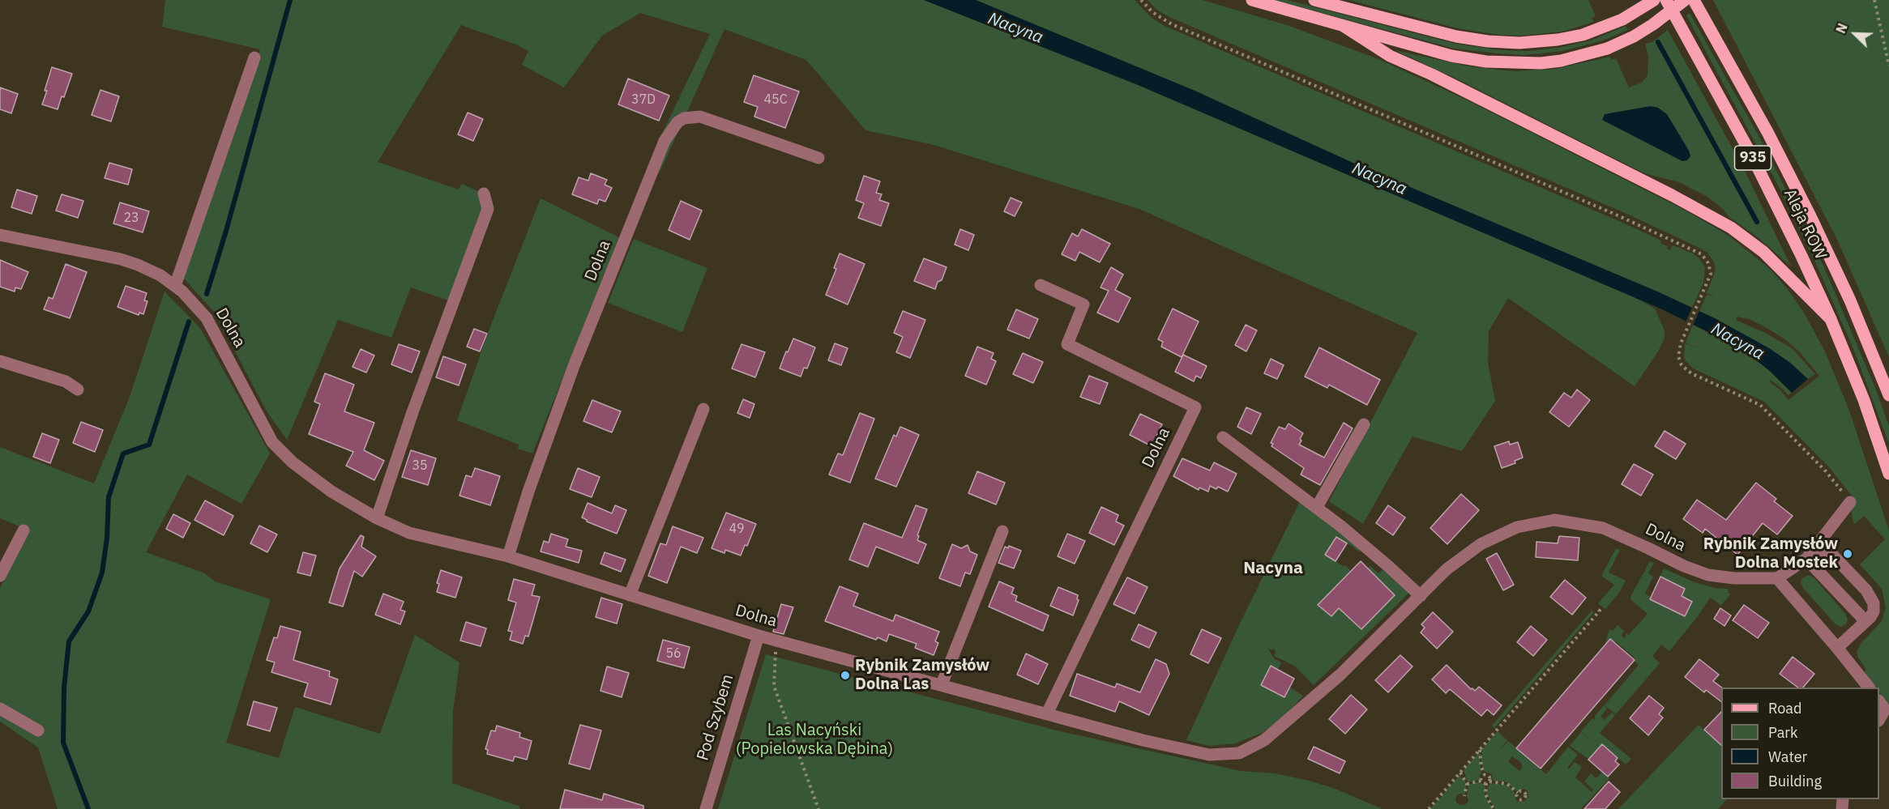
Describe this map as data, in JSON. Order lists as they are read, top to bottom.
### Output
{
  "streets": {
    "main road": ["935", "Aleja ROW"],
    "street": ["Dolna", "Pod Szybem"]
  },
  "crossings": [
    ["Dolna", "Pod Szybem"]
  ],
  "districts": ["Nacyna"],
  "water": ["Nacyna"],
  "parks": ["Las Nacyński (Popielowska Dębina)"],
  "places": ["Rybnik Zamysłów Dolna Mostek", "Rybnik Zamysłów Dolna Las"],
  "house_numbers": [
    "37D",
    "45C",
    "23",
    "35",
    "49",
    "56"
  ],
  "legend": [
    "Road",
    "Park",
    "Water",
    "Building"
  ],
  "north": "top left"
}
